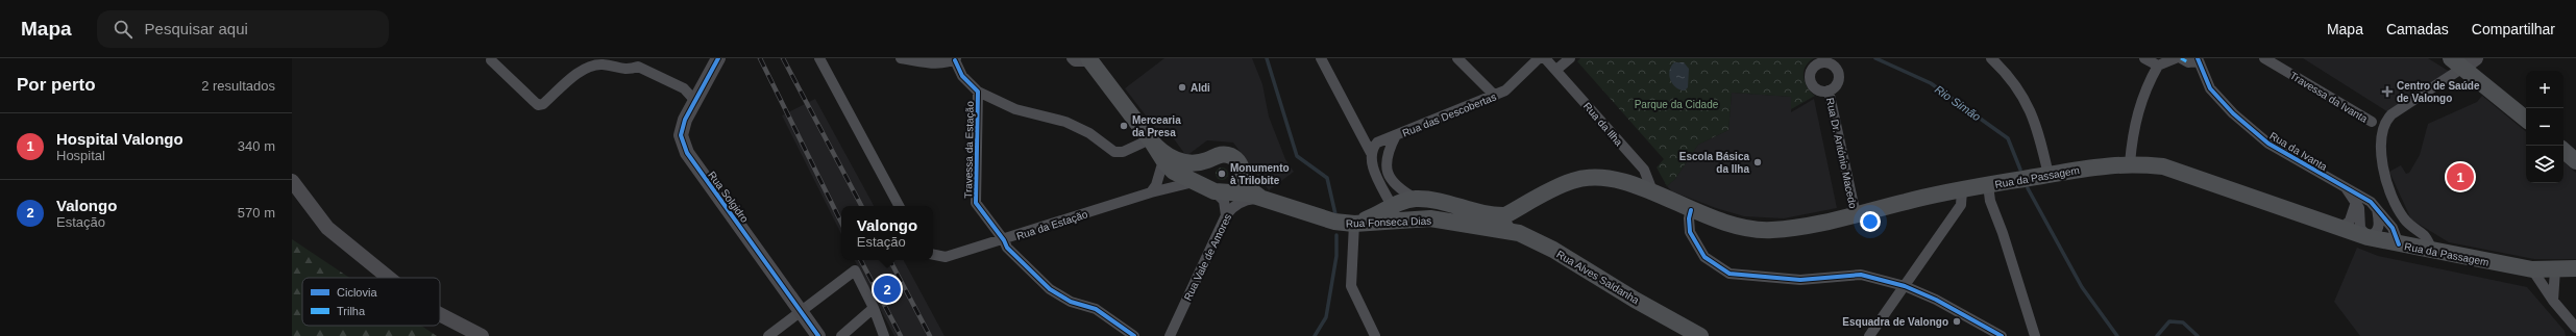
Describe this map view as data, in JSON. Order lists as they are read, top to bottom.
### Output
{
  "streets": {
    "main road": ["Rua da Passagem", "Rua Fonseca Dias", "Rua Alves Saldanha"],
    "street": [
      "Travessa da Ivanta",
      "Rua das Descobertas",
      "Rua da Ilha",
      "Travessa da Estação",
      "Rua da Ivanta",
      "Rua Dr. António Macedo",
      "Rua Solgidro",
      "Rua da Estação",
      "Rua Vale de Amores"
    ]
  },
  "crossings": [
    ["Rua da Ilha", "Rua da Passagem"],
    ["Travessa da Estação", "Rua da Estação"],
    ["Rua da Ivanta", "Rua da Passagem"],
    ["Rua Dr. António Macedo", "Rua da Passagem"],
    ["Rua da Passagem", "Rua Alves Saldanha"],
    ["Rua Fonseca Dias", "Rua da Estação"],
    ["Rua Fonseca Dias", "Rua Vale de Amores"],
    ["Rua Fonseca Dias", "Rua Alves Saldanha"]
  ],
  "water": ["Rio Simão"],
  "parks": ["Parque da Cidade"],
  "places": {
    "other": [
      "Aldi",
      "Mercearia da Presa",
      "Escola Básica da Ilha",
      "Monumento à Trilobite",
      "Esquadra de Valongo"
    ],
    "health": ["Centro de Saúde de Valongo"]
  },
  "legend": ["Ciclovia", "Trilha"],
  "page": {
    "header": "Mapa",
    "search": "Pesquisar aqui",
    "nav": ["Mapa", "Camadas", "Compartilhar"],
    "heading": ["Por perto", "2 resultados"],
    "map_buttons": ["+", "−"],
    "list": [
      {
        "mark": "1",
        "name": "Hospital Valongo",
        "note": "Hospital",
        "value": "340 m"
      },
      {
        "mark": "2",
        "name": "Valongo",
        "note": "Estação",
        "value": "570 m"
      }
    ],
    "pins": ["1", "2"],
    "popup": ["Valongo", "Estação"]
  }
}
